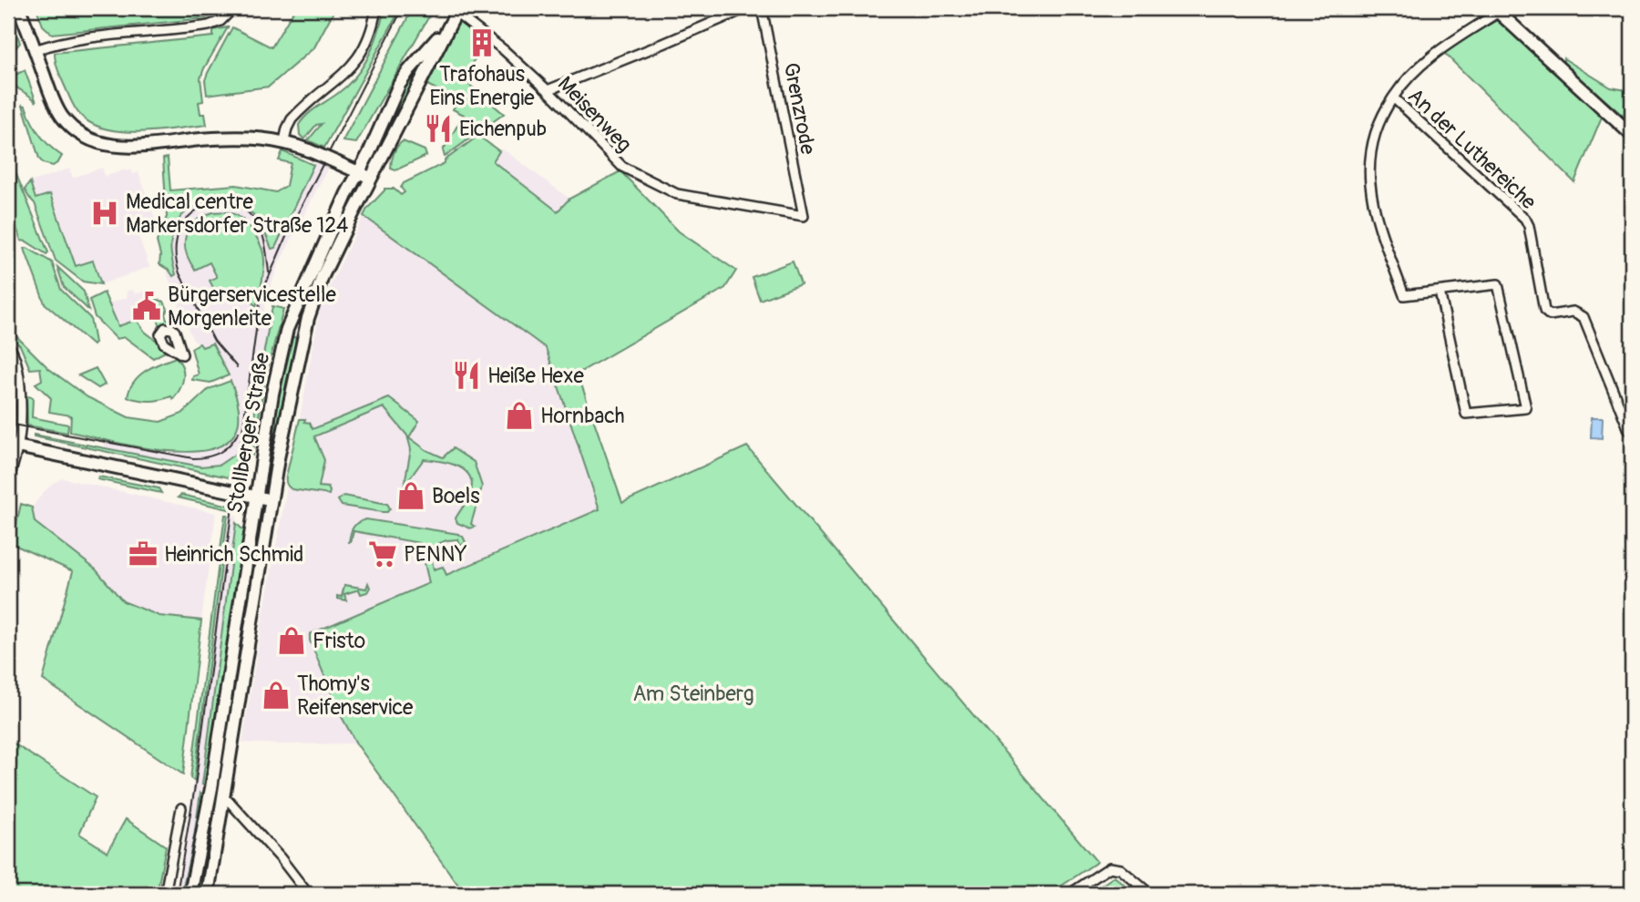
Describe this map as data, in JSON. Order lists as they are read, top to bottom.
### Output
{
  "streets": {
    "main road": ["Stollberger Straße"],
    "street": ["Grenzrode", "Meisenweg", "An der Luthereiche"]
  },
  "crossings": [
    ["Grenzrode", "Meisenweg"],
    ["Meisenweg", "Stollberger Straße"]
  ],
  "parks": ["Am Steinberg"],
  "places": {
    "building": ["Trafohaus Eins Energie"],
    "restaurant": ["Eichenpub", "Heiße Hexe"],
    "hospital": ["Medical centre Markersdorfer Straße 124"],
    "public building": ["Bürgerservicestelle Morgenleite"],
    "shop": [
      "Hornbach",
      "Boels",
      "Fristo",
      "Thomy's Reifenservice"
    ],
    "office": ["Heinrich Schmid"],
    "supermarket": ["PENNY"]
  }
}
